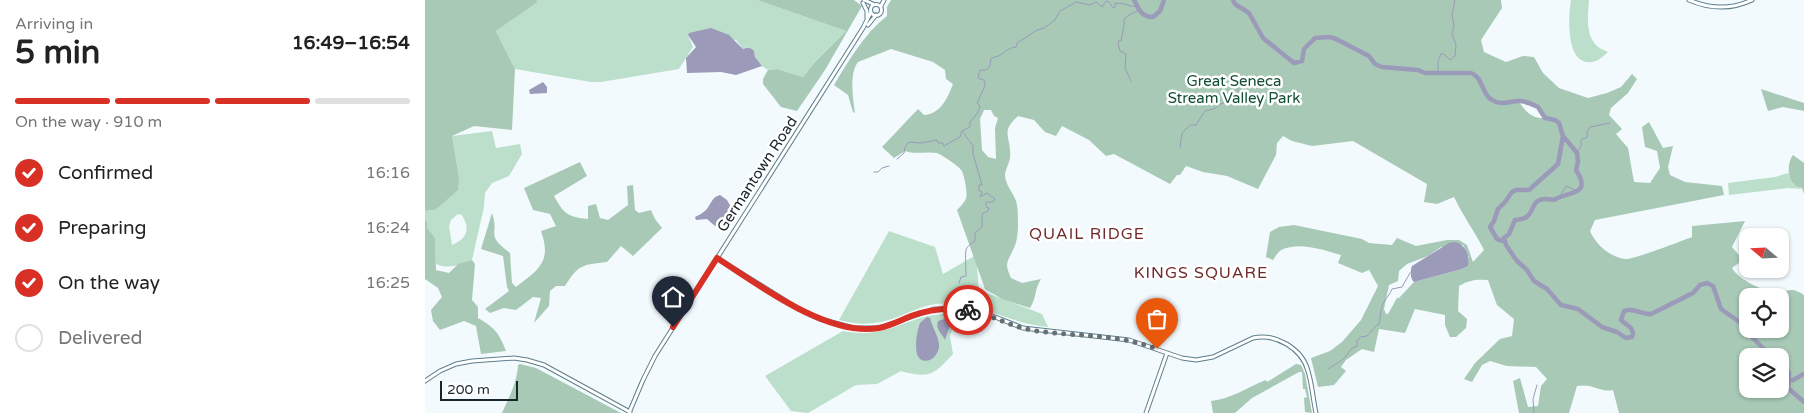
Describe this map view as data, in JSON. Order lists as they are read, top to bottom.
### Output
{
  "streets": {
    "street": ["Germantown Road"]
  },
  "districts": ["QUAIL RIDGE", "KINGS SQUARE"],
  "parks": ["Great Seneca Stream Valley Park"],
  "scale_bar": "200 m",
  "north": "left",
  "page": {
    "heading": ["5 min", "Arriving in", "16:49–16:54"],
    "bar": "On the way · 910 m",
    "list": [
      ["Confirmed", "16:16"],
      ["Preparing", "16:24"],
      ["On the way", "16:25"],
      "Delivered"
    ],
    "scale": "200 m"
  }
}
